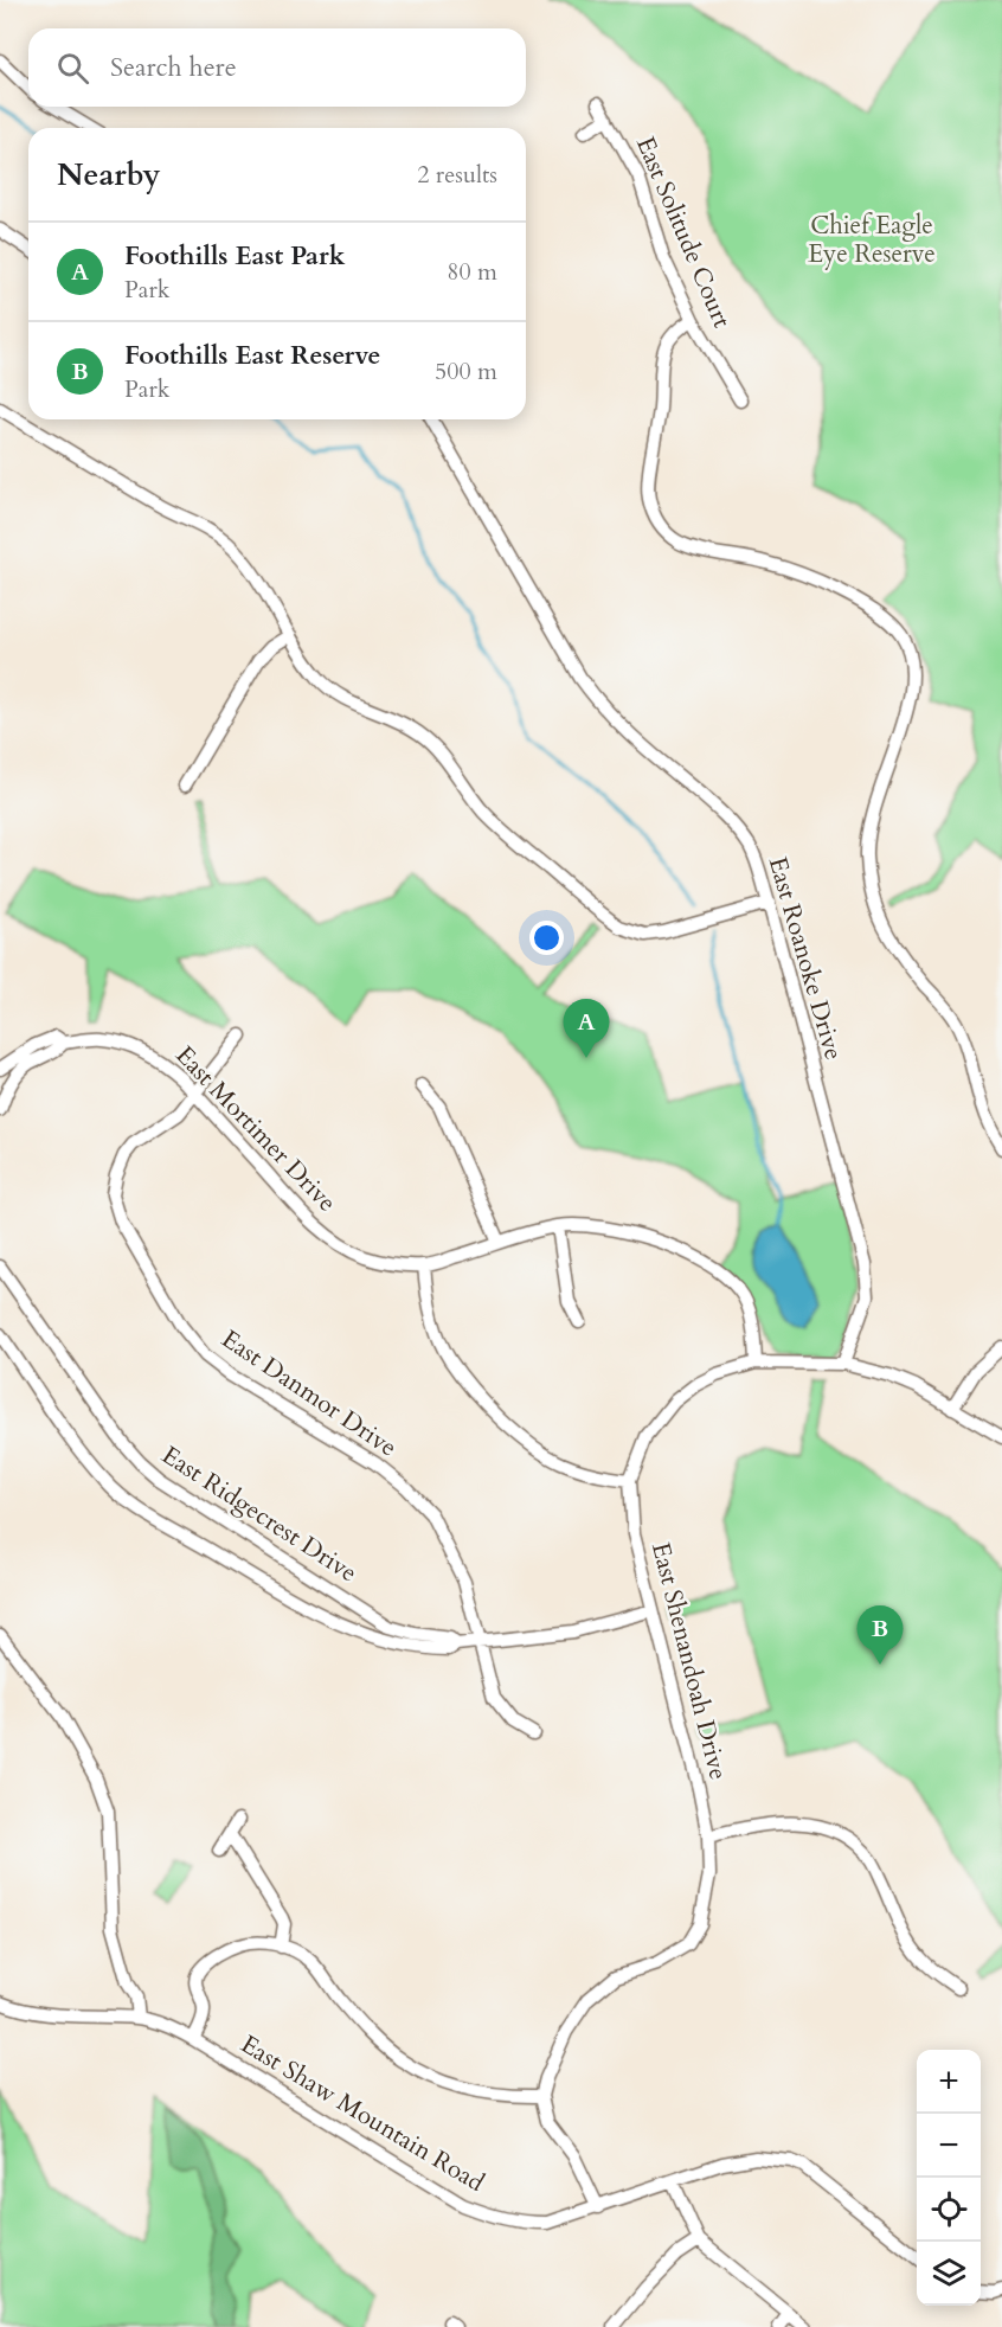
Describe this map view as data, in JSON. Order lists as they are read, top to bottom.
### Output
{
  "streets": {
    "street": [
      "East Solitude Court",
      "East Roanoke Drive",
      "East Mortimer Drive",
      "East Danmor Drive",
      "East Ridgecrest Drive",
      "East Shenandoah Drive",
      "East Shaw Mountain Road"
    ]
  },
  "crossings": [
    ["East Roanoke Drive", "East Shenandoah Drive"],
    ["East Mortimer Drive", "East Danmor Drive"],
    ["East Mortimer Drive", "East Shenandoah Drive"],
    ["East Danmor Drive", "East Ridgecrest Drive"],
    ["East Ridgecrest Drive", "East Shenandoah Drive"]
  ],
  "parks": ["Chief Eagle Eye Reserve"],
  "page": {
    "search": "Search here",
    "heading": ["Nearby", "2 results"],
    "list": [
      {
        "mark": "A",
        "name": "Foothills East Park",
        "note": "Park",
        "value": "80 m"
      },
      {
        "mark": "B",
        "name": "Foothills East Reserve",
        "note": "Park",
        "value": "500 m"
      }
    ],
    "pins": ["A", "B"],
    "map_buttons": ["+", "−"]
  }
}
